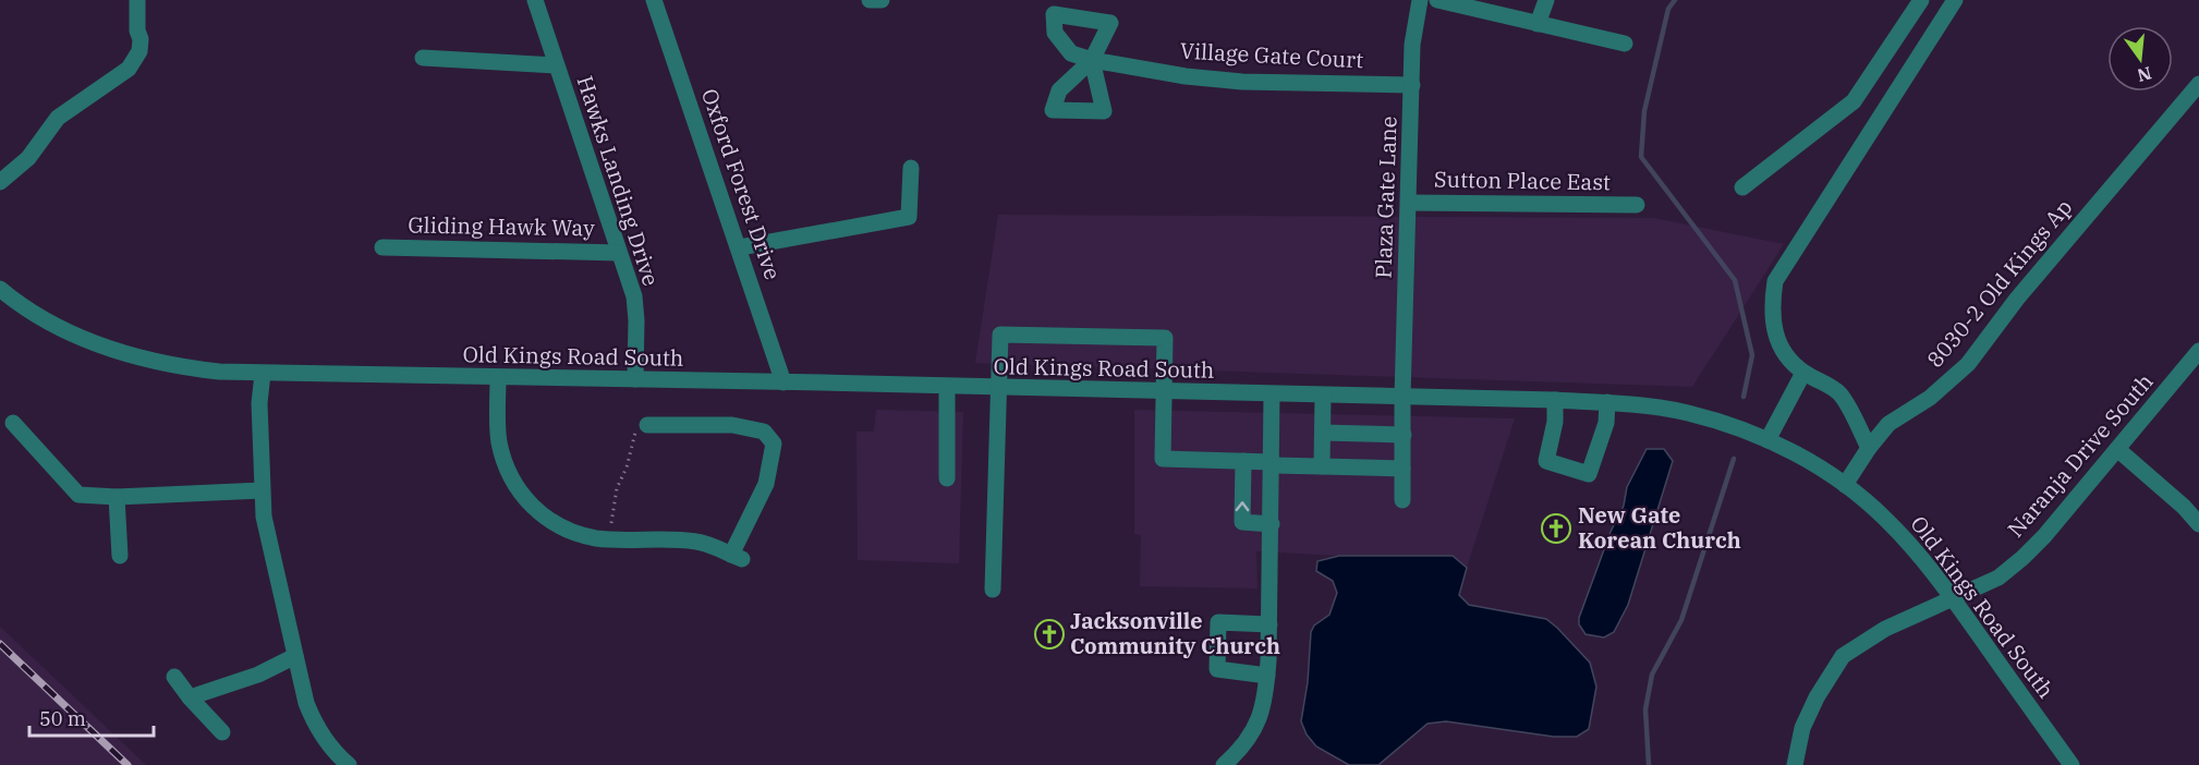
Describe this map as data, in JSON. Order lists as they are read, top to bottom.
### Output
{
  "streets": {
    "street": [
      "Village Gate Court",
      "Hawks Landing Drive",
      "Sutton Place East",
      "Oxford Forest Drive",
      "Plaza Gate Lane",
      "Gliding Hawk Way",
      "8030-2 Old Kings Ap",
      "Old Kings Road South",
      "Naranja Drive South"
    ]
  },
  "crossings": [
    ["Village Gate Court", "Plaza Gate Lane"],
    ["Hawks Landing Drive", "Gliding Hawk Way"],
    ["Hawks Landing Drive", "Old Kings Road South"],
    ["Sutton Place East", "Plaza Gate Lane"],
    ["Oxford Forest Drive", "Old Kings Road South"],
    ["Plaza Gate Lane", "Old Kings Road South"],
    ["8030-2 Old Kings Ap", "Old Kings Road South"],
    ["Old Kings Road South", "Naranja Drive South"]
  ],
  "places": {
    "church": ["New Gate Korean Church", "Jacksonville Community Church"]
  },
  "scale_bar": "50 m",
  "north": "bottom"
}
